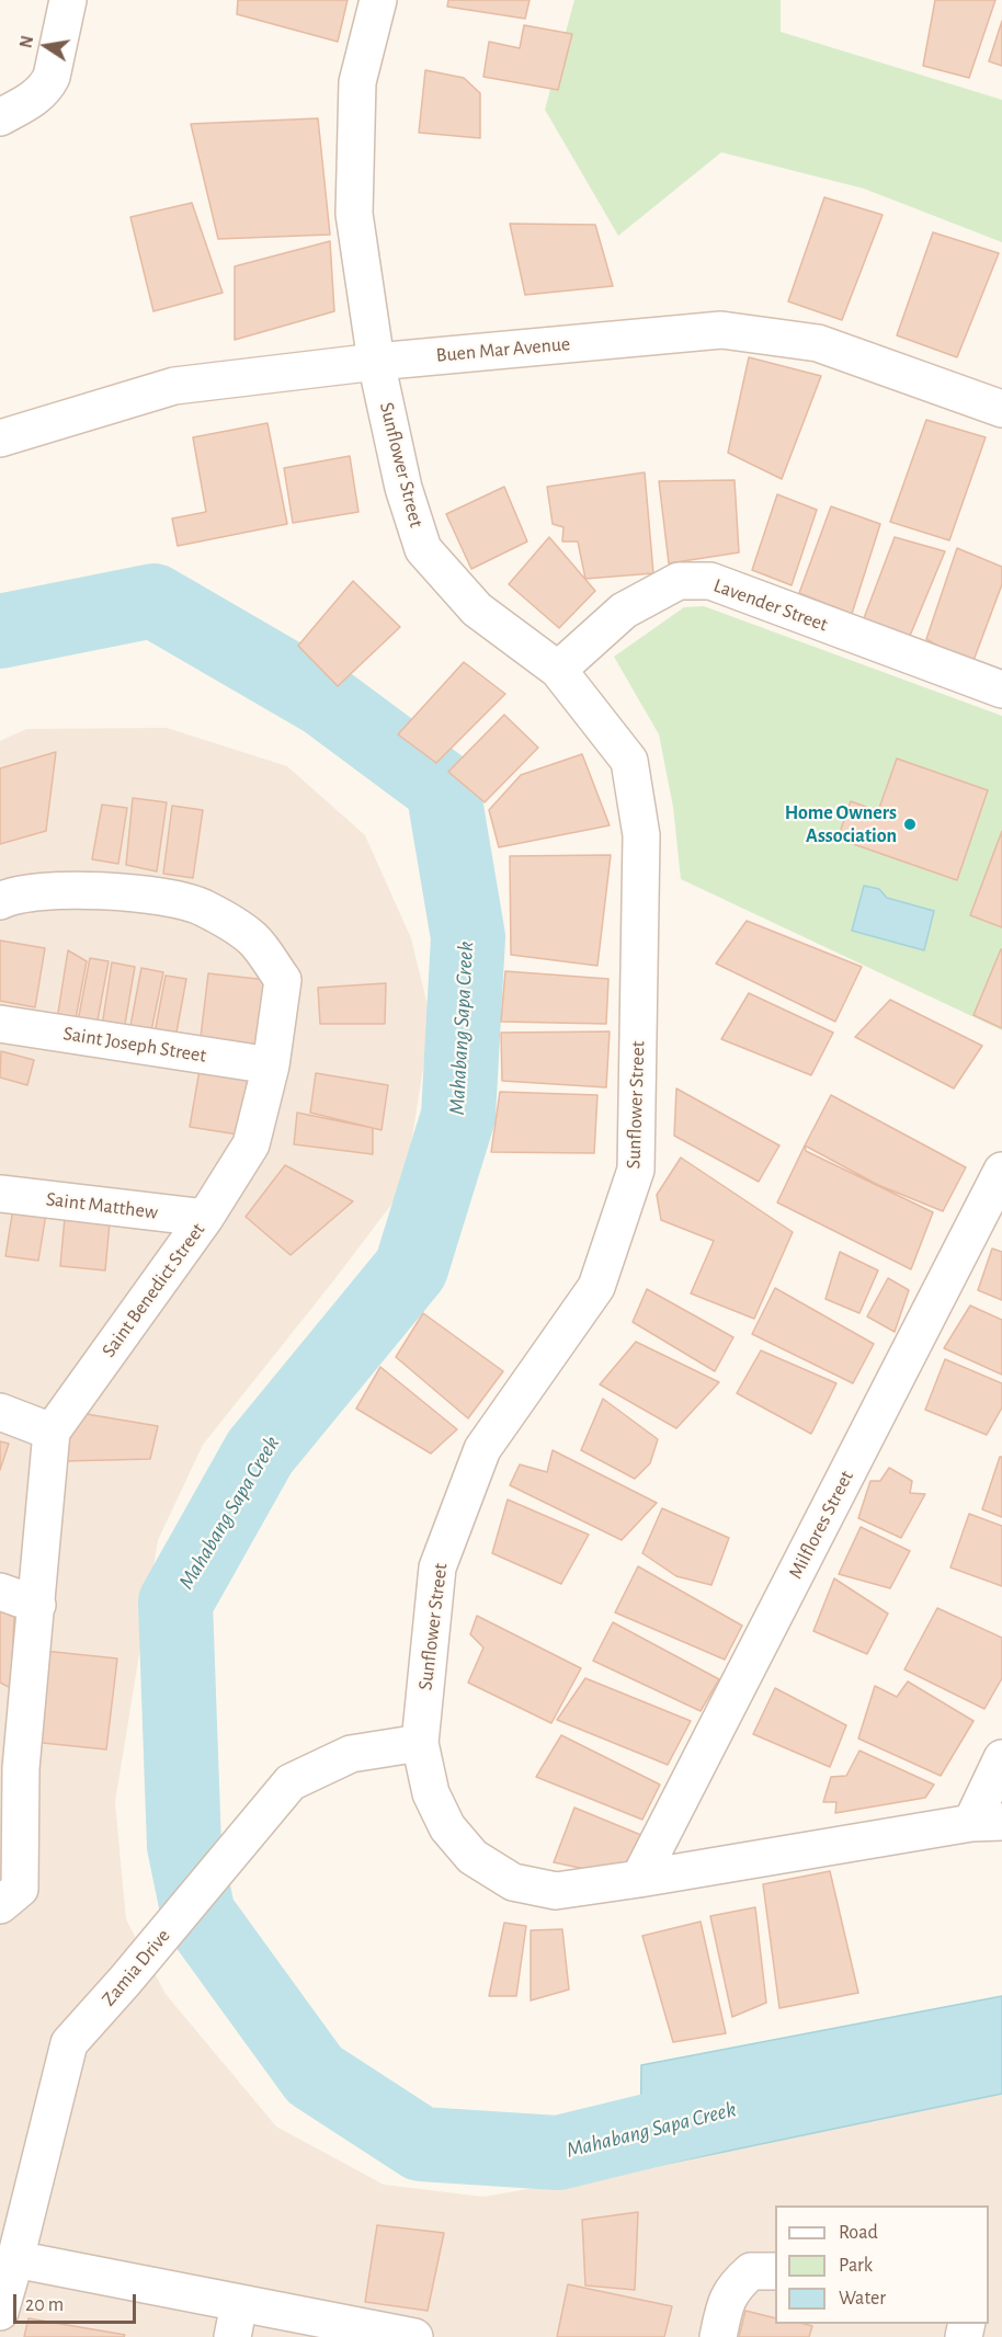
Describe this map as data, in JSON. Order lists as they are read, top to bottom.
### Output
{
  "streets": {
    "street": [
      "Buen Mar Avenue",
      "Sunflower Street",
      "Lavender Street",
      "Saint Joseph Street",
      "Saint Matthew",
      "Saint Benedict Street",
      "Milflores Street",
      "Zamia Drive"
    ]
  },
  "crossings": [
    ["Buen Mar Avenue", "Sunflower Street"],
    ["Sunflower Street", "Lavender Street"],
    ["Sunflower Street", "Milflores Street"],
    ["Sunflower Street", "Zamia Drive"],
    ["Saint Joseph Street", "Saint Benedict Street"],
    ["Saint Matthew", "Saint Benedict Street"]
  ],
  "water": ["Mahabang Sapa Creek"],
  "places": ["Home Owners Association"],
  "legend": ["Road", "Park", "Water"],
  "scale_bar": "20 m",
  "north": "left"
}
